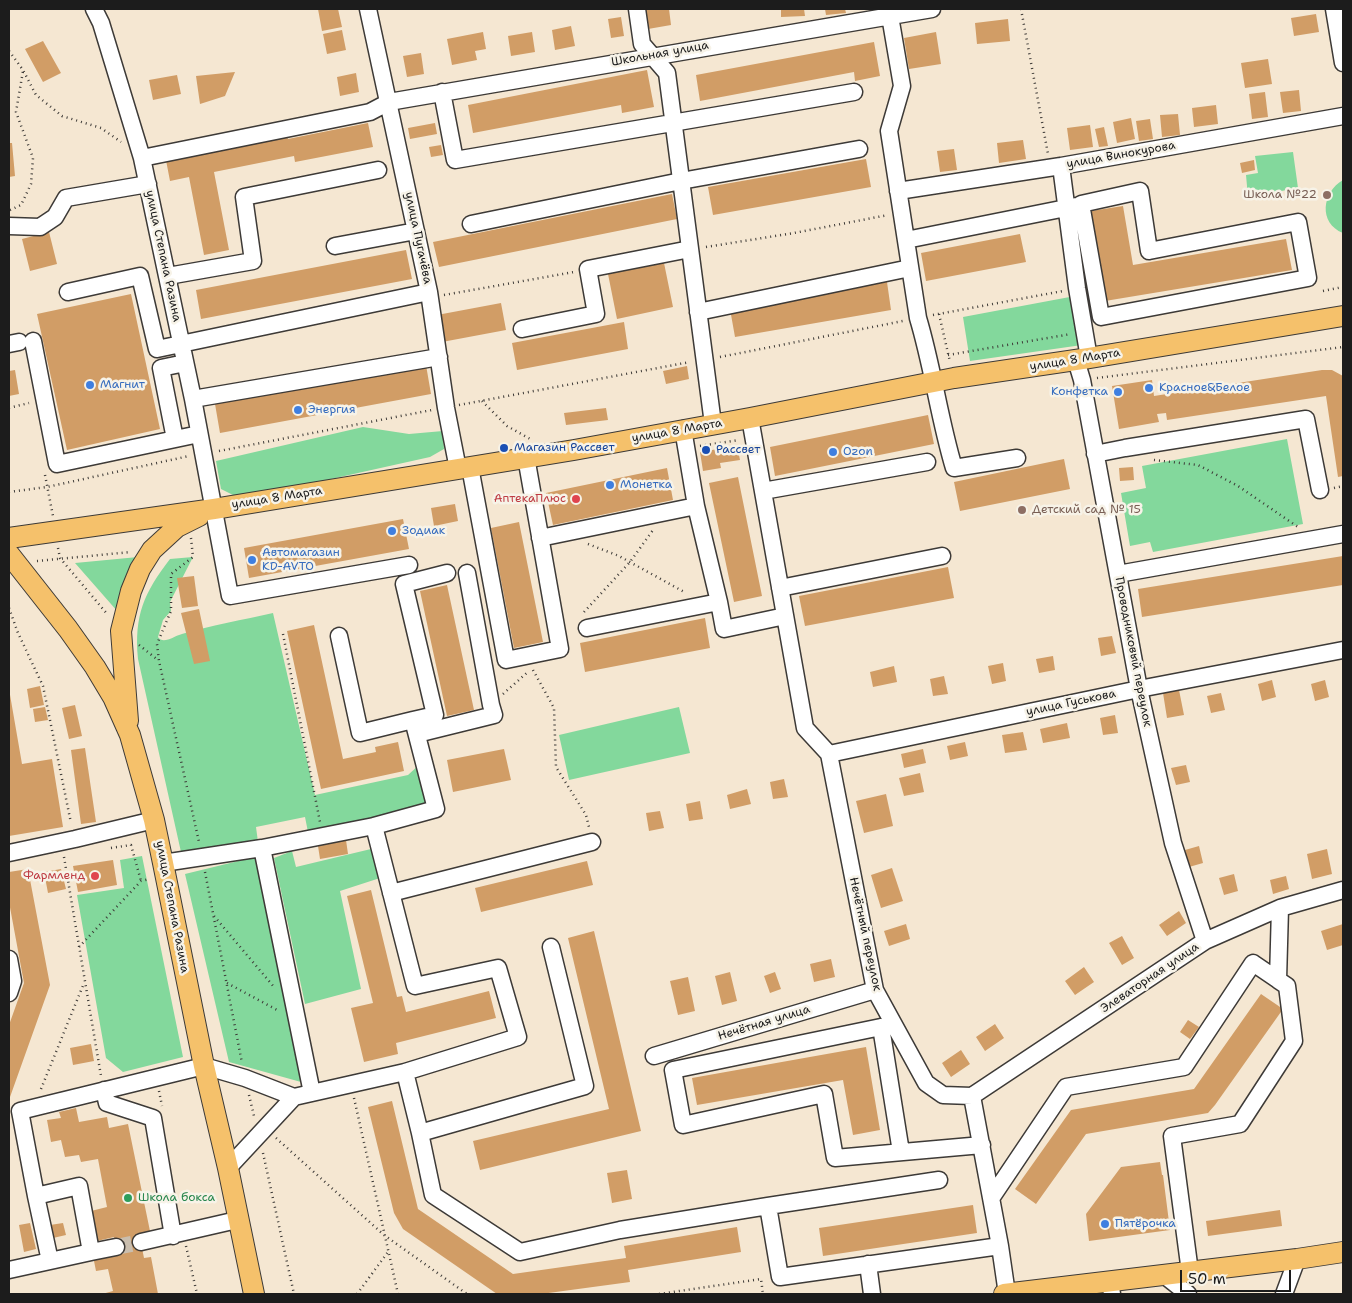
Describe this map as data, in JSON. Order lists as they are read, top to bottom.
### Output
{
  "streets": {
    "main road": ["улица Степана Разина", "улица 8 Марта"],
    "street": [
      "Школьная улица",
      "улица Винокурова",
      "улица Пугачёва",
      "Проводниковый переулок",
      "улица Гуськова",
      "Нечётный переулок",
      "Элеваторная улица",
      "Нечётная улица"
    ]
  },
  "crossings": [
    ["Школьная улица", "улица Пугачёва"],
    ["Школьная улица", "улица Степана Разина"],
    ["улица Винокурова", "Проводниковый переулок"],
    ["улица Пугачёва", "улица 8 Марта"],
    ["улица Степана Разина", "улица 8 Марта"],
    ["улица 8 Марта", "Проводниковый переулок"],
    ["Проводниковый переулок", "улица Гуськова"],
    ["Проводниковый переулок", "Элеваторная улица"],
    ["улица Гуськова", "Нечётный переулок"],
    ["Нечётный переулок", "Элеваторная улица"],
    ["Нечётный переулок", "Нечётная улица"]
  ],
  "places": [
    "Школа №22",
    "Магнит",
    "Красное&Белое",
    "Конфетка",
    "Энергия",
    "Магазин Рассвет",
    "Рассвет",
    "Ozon",
    "Монетка",
    "АптекаПлюс",
    "Детский сад № 15",
    "Зодиак",
    "Автомагазин KD-AVTO",
    "Фармленд",
    "Школа бокса",
    "Пятёрочка"
  ],
  "scale_bar": "50 m"
}
